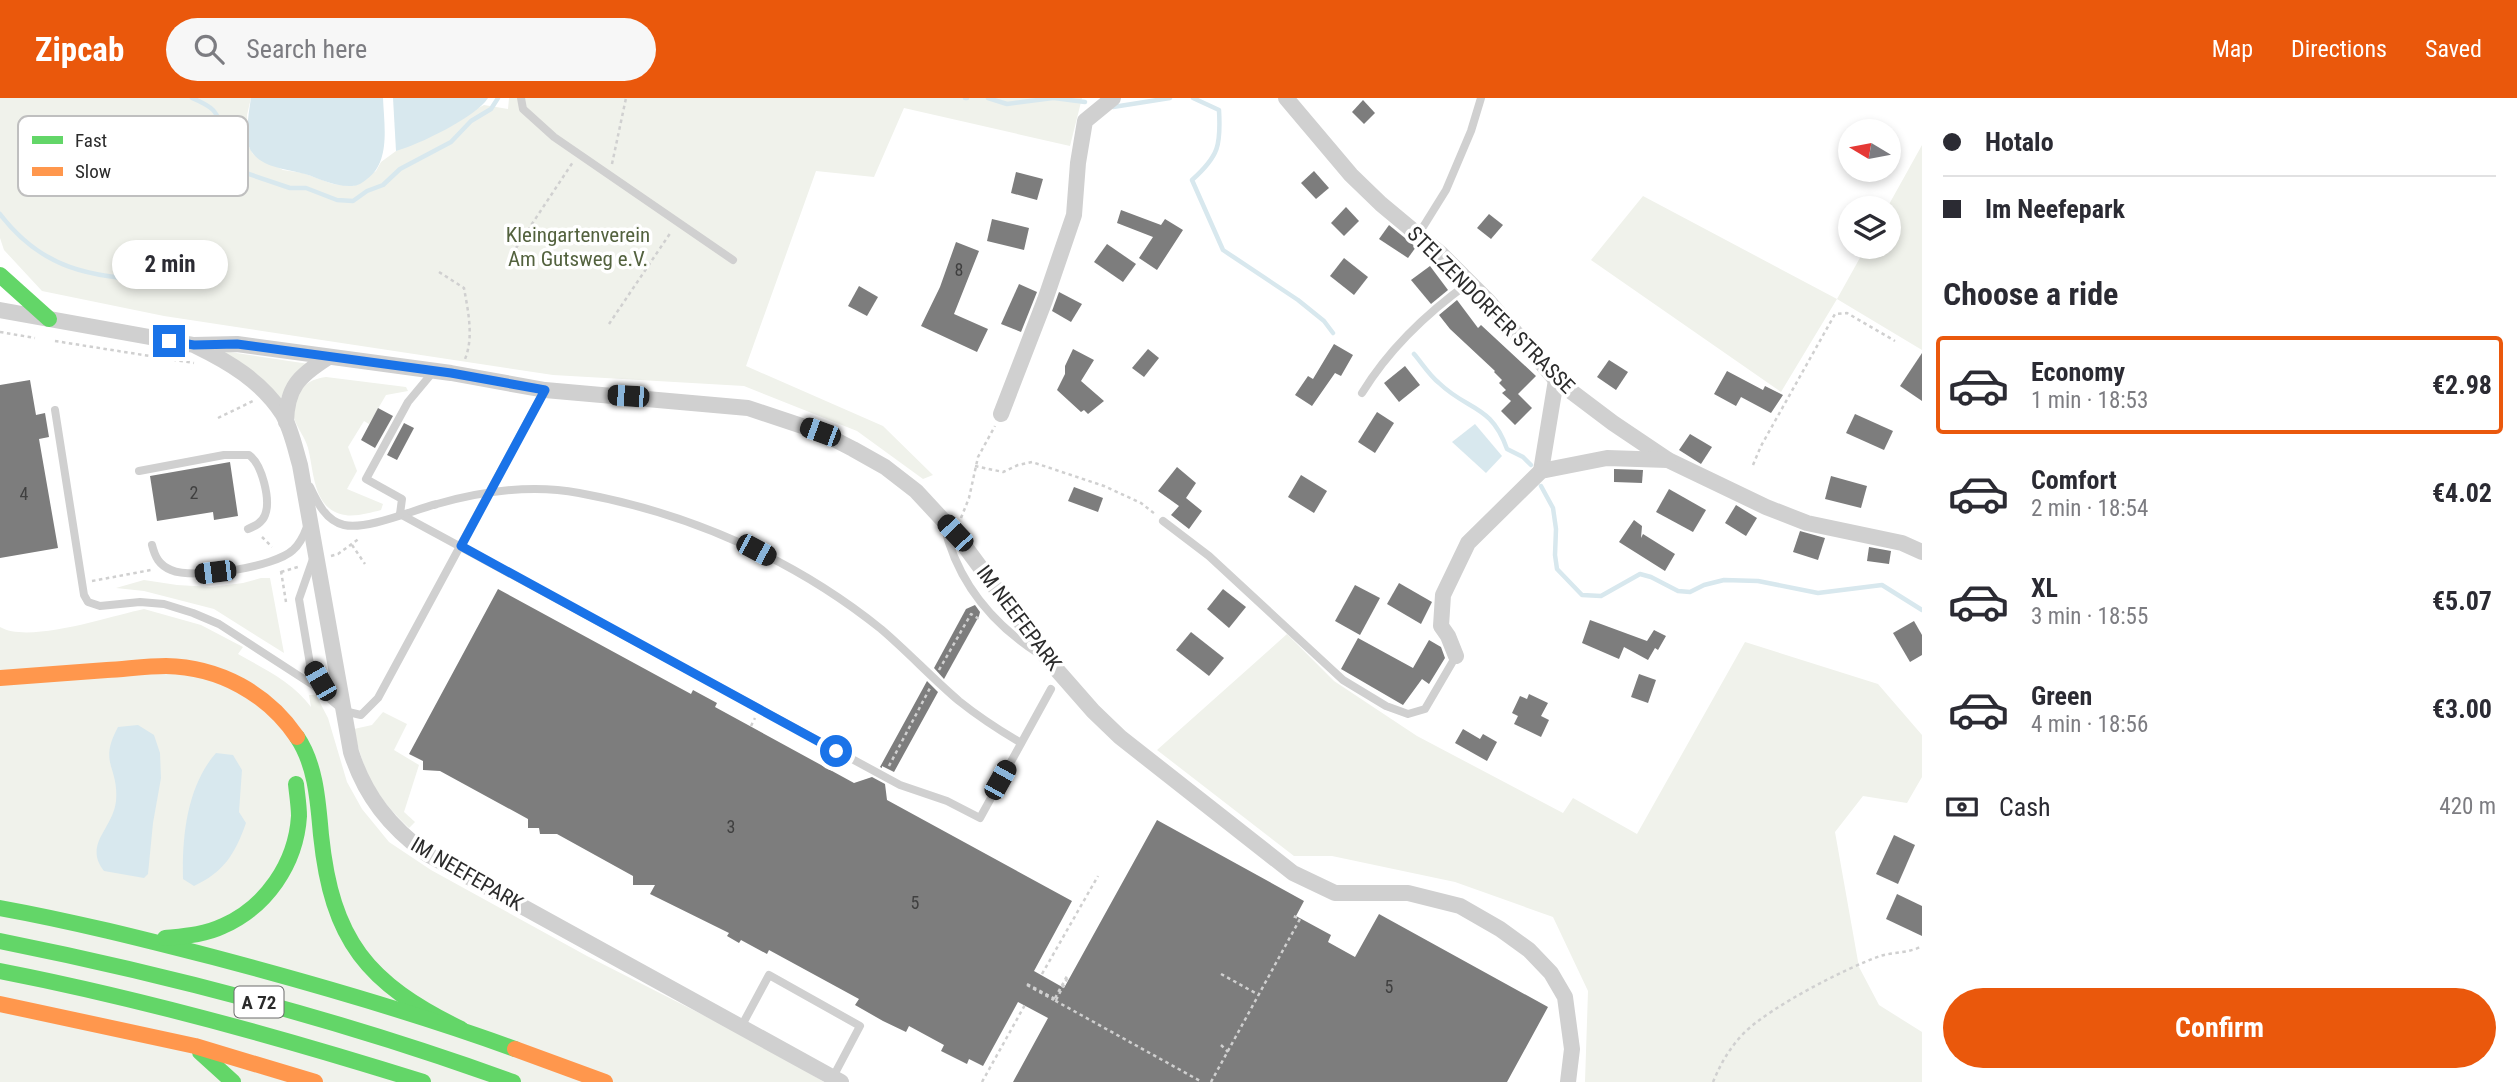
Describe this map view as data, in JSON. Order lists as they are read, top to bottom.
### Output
{
  "streets": {
    "highway": ["A 72"],
    "street": ["STELZENDORFER STRASSE", "IM NEEFEPARK"]
  },
  "parks": ["Kleingartenverein Am Gutsweg e.V."],
  "house_numbers": [
    "8",
    "2",
    "4",
    "3",
    "5",
    "5"
  ],
  "legend": ["Fast", "Slow"],
  "north": "left",
  "page": {
    "header": "Zipcab",
    "search": "Search here",
    "nav": ["Map", "Directions", "Saved"],
    "banner": ["Hotalo", "Im Neefepark"],
    "bubble": "2 min",
    "heading": "Choose a ride",
    "list": [
      {
        "name": "Economy",
        "note": "1 min · 18:53",
        "value": "€2.98"
      },
      {
        "name": "Comfort",
        "note": "2 min · 18:54",
        "value": "€4.02"
      },
      {
        "name": "XL",
        "note": "3 min · 18:55",
        "value": "€5.07"
      },
      {
        "name": "Green",
        "note": "4 min · 18:56",
        "value": "€3.00"
      }
    ],
    "pay": ["Cash", "420 m"],
    "buttons": "Confirm"
  }
}
